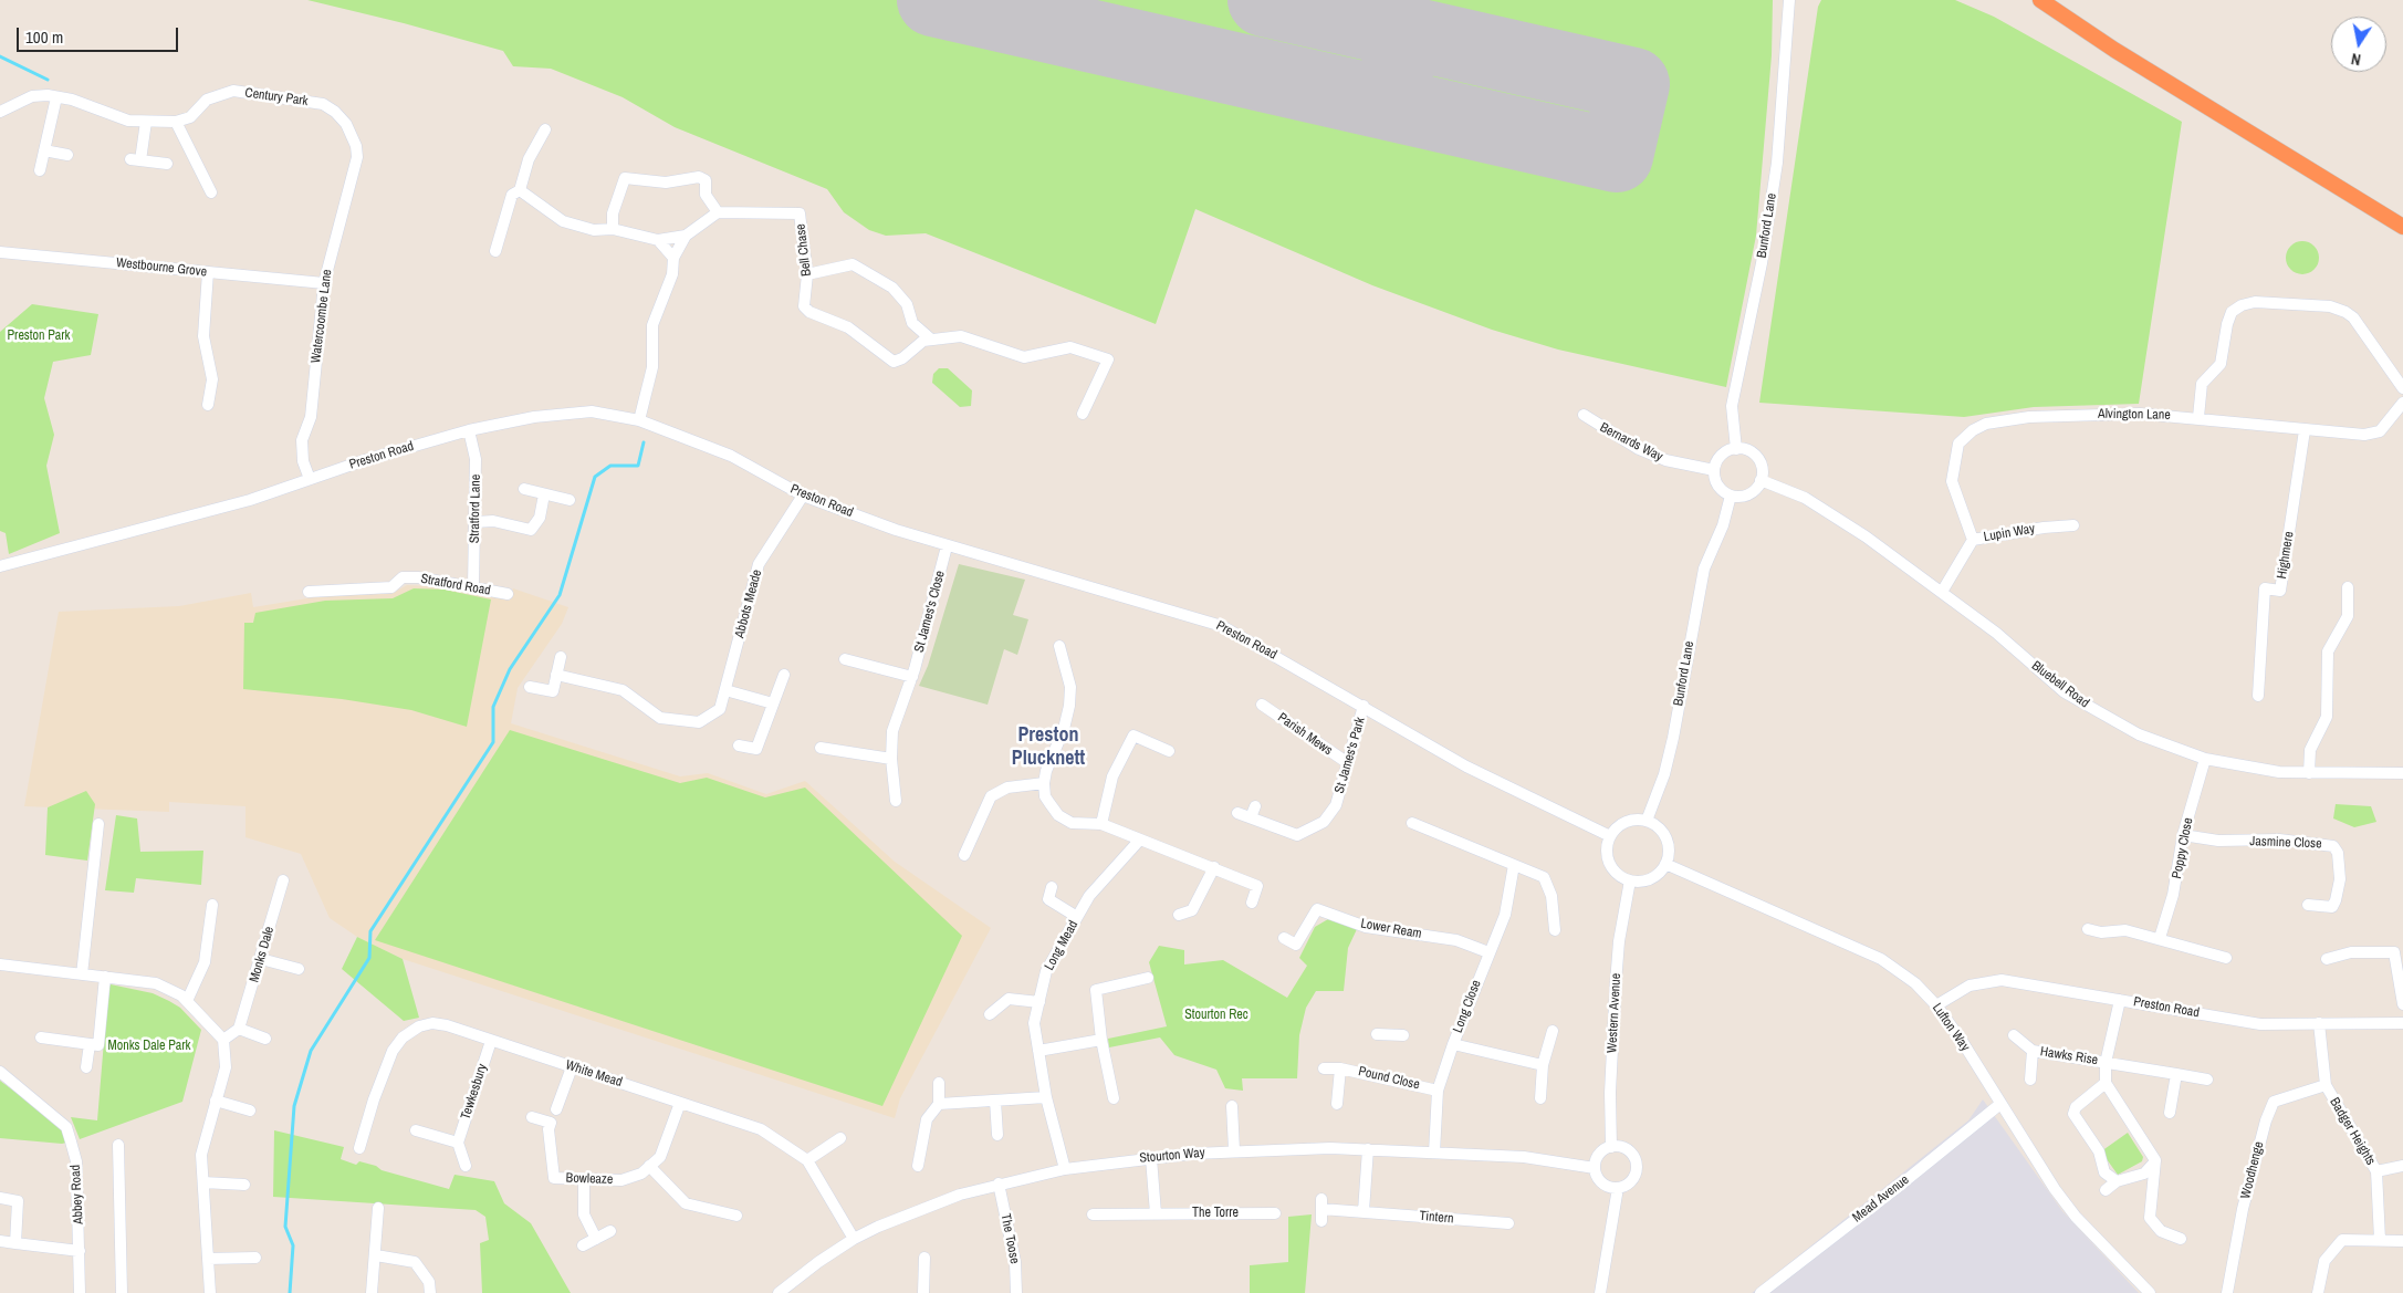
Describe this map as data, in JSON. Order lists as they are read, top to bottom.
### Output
{
  "streets": {
    "street": [
      "Century Park",
      "Bunford Lane",
      "Bell Chase",
      "Westbourne Grove",
      "Watercoombe Lane",
      "Alvington Lane",
      "Bernards Way",
      "Preston Road",
      "Stratford Lane",
      "Lupin Way",
      "Highmere",
      "Stratford Road",
      "Abbots Meade",
      "St James's Close",
      "Bluebell Road",
      "Parish Mews",
      "St James's Park",
      "Jasmine Close",
      "Poppy Close",
      "Lower Ream",
      "Long Mead",
      "Monks Dale",
      "Long Close",
      "Western Avenue",
      "Lufton Way",
      "Hawks Rise",
      "White Mead",
      "Pound Close",
      "Tewkesbury",
      "Badger Heights",
      "Stourton Way",
      "Woodhenge",
      "Bowleaze",
      "Abbey Road",
      "Mead Avenue",
      "The Torre",
      "Tintern",
      "The Toose"
    ]
  },
  "crossings": [
    ["Century Park", "Watercoombe Lane"],
    ["Bunford Lane", "Bernards Way"],
    ["Bunford Lane", "Preston Road"],
    ["Bunford Lane", "Bluebell Road"],
    ["Bunford Lane", "Western Avenue"],
    ["Bunford Lane", "Lufton Way"],
    ["Westbourne Grove", "Watercoombe Lane"],
    ["Watercoombe Lane", "Preston Road"],
    ["Alvington Lane", "Lupin Way"],
    ["Alvington Lane", "Highmere"],
    ["Bernards Way", "Bluebell Road"],
    ["Preston Road", "Stratford Lane"],
    ["Preston Road", "Abbots Meade"],
    ["Preston Road", "St James's Close"],
    ["Preston Road", "St James's Park"],
    ["Preston Road", "Western Avenue"],
    ["Preston Road", "Lufton Way"],
    ["Preston Road", "Hawks Rise"],
    ["Preston Road", "Badger Heights"],
    ["Stratford Lane", "Stratford Road"],
    ["Lupin Way", "Bluebell Road"],
    ["Bluebell Road", "Poppy Close"],
    ["Parish Mews", "St James's Park"],
    ["Jasmine Close", "Poppy Close"],
    ["Lower Ream", "Long Close"],
    ["Long Mead", "Stourton Way"],
    ["Long Close", "Pound Close"],
    ["Long Close", "Stourton Way"],
    ["Western Avenue", "Lufton Way"],
    ["Western Avenue", "Stourton Way"],
    ["Lufton Way", "Mead Avenue"],
    ["White Mead", "Tewkesbury"],
    ["White Mead", "Stourton Way"],
    ["White Mead", "Bowleaze"],
    ["Badger Heights", "Woodhenge"],
    ["Stourton Way", "The Toose"]
  ],
  "districts": ["Preston Plucknett"],
  "parks": ["Preston Park", "Stourton Rec", "Monks Dale Park"],
  "scale_bar": "100 m",
  "north": "bottom"
}
